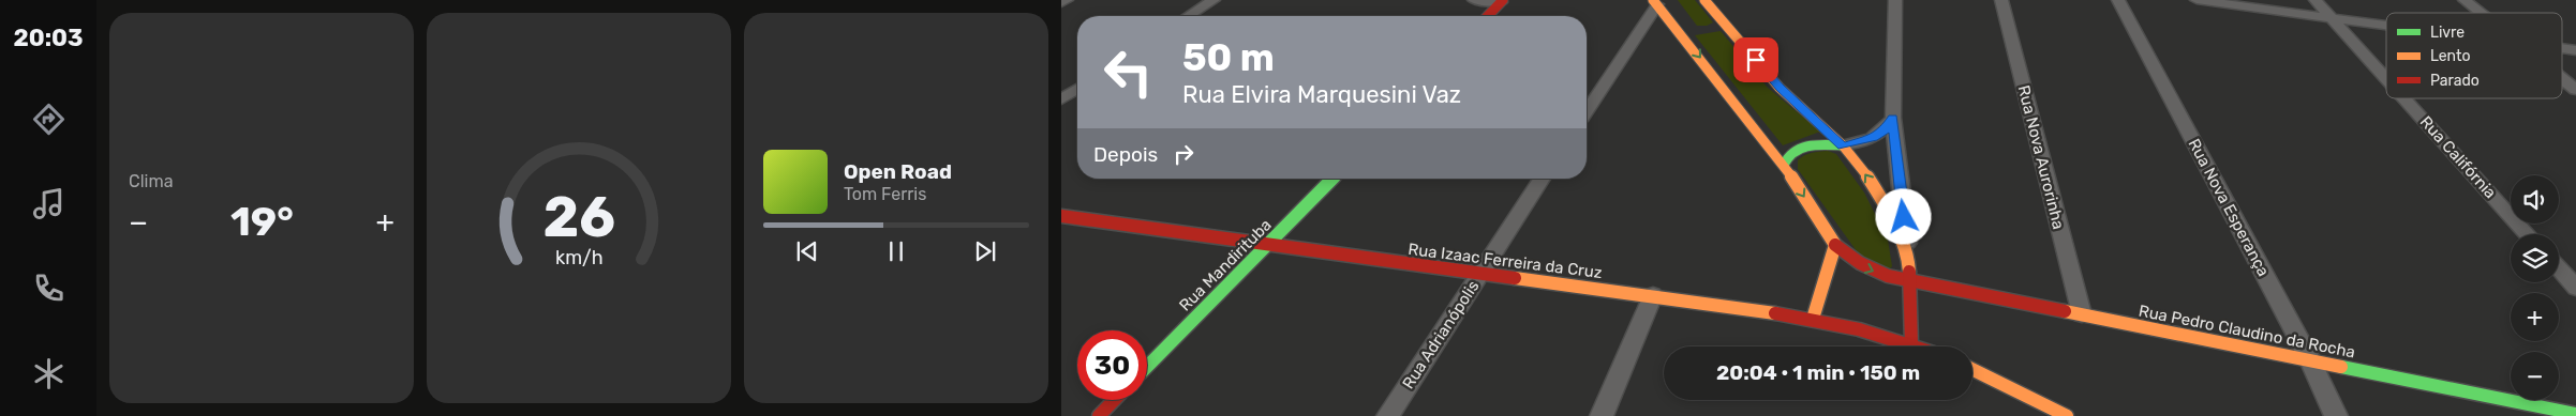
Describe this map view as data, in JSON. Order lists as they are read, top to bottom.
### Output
{
  "streets": {
    "main road": ["Rua Izaac Ferreira da Cruz", "Rua Mandirituba", "Rua Pedro Claudino da Rocha"],
    "street": [
      "Rua Nova Aurorinha",
      "Rua Califórnia",
      "Rua Nova Esperança",
      "Rua Adrianópolis"
    ]
  },
  "crossings": [
    ["Rua Nova Aurorinha", "Rua Pedro Claudino da Rocha"],
    ["Rua Nova Esperança", "Rua Pedro Claudino da Rocha"],
    ["Rua Izaac Ferreira da Cruz", "Rua Mandirituba"],
    ["Rua Izaac Ferreira da Cruz", "Rua Adrianópolis"]
  ],
  "legend": ["Livre", "Lento", "Parado"],
  "page": {
    "tabs": "20:03",
    "tile": "Clima",
    "turn": ["50 m", "Rua Elvira Marquesini Vaz"],
    "then": "Depois",
    "song": ["Open Road", "Tom Ferris"],
    "map_buttons": ["+", "−"],
    "heat": ["−", "19°", "+"],
    "limit": "30",
    "trip": "20:04 · 1 min · 150 m",
    "gauge": ["26", "km/h"]
  }
}
